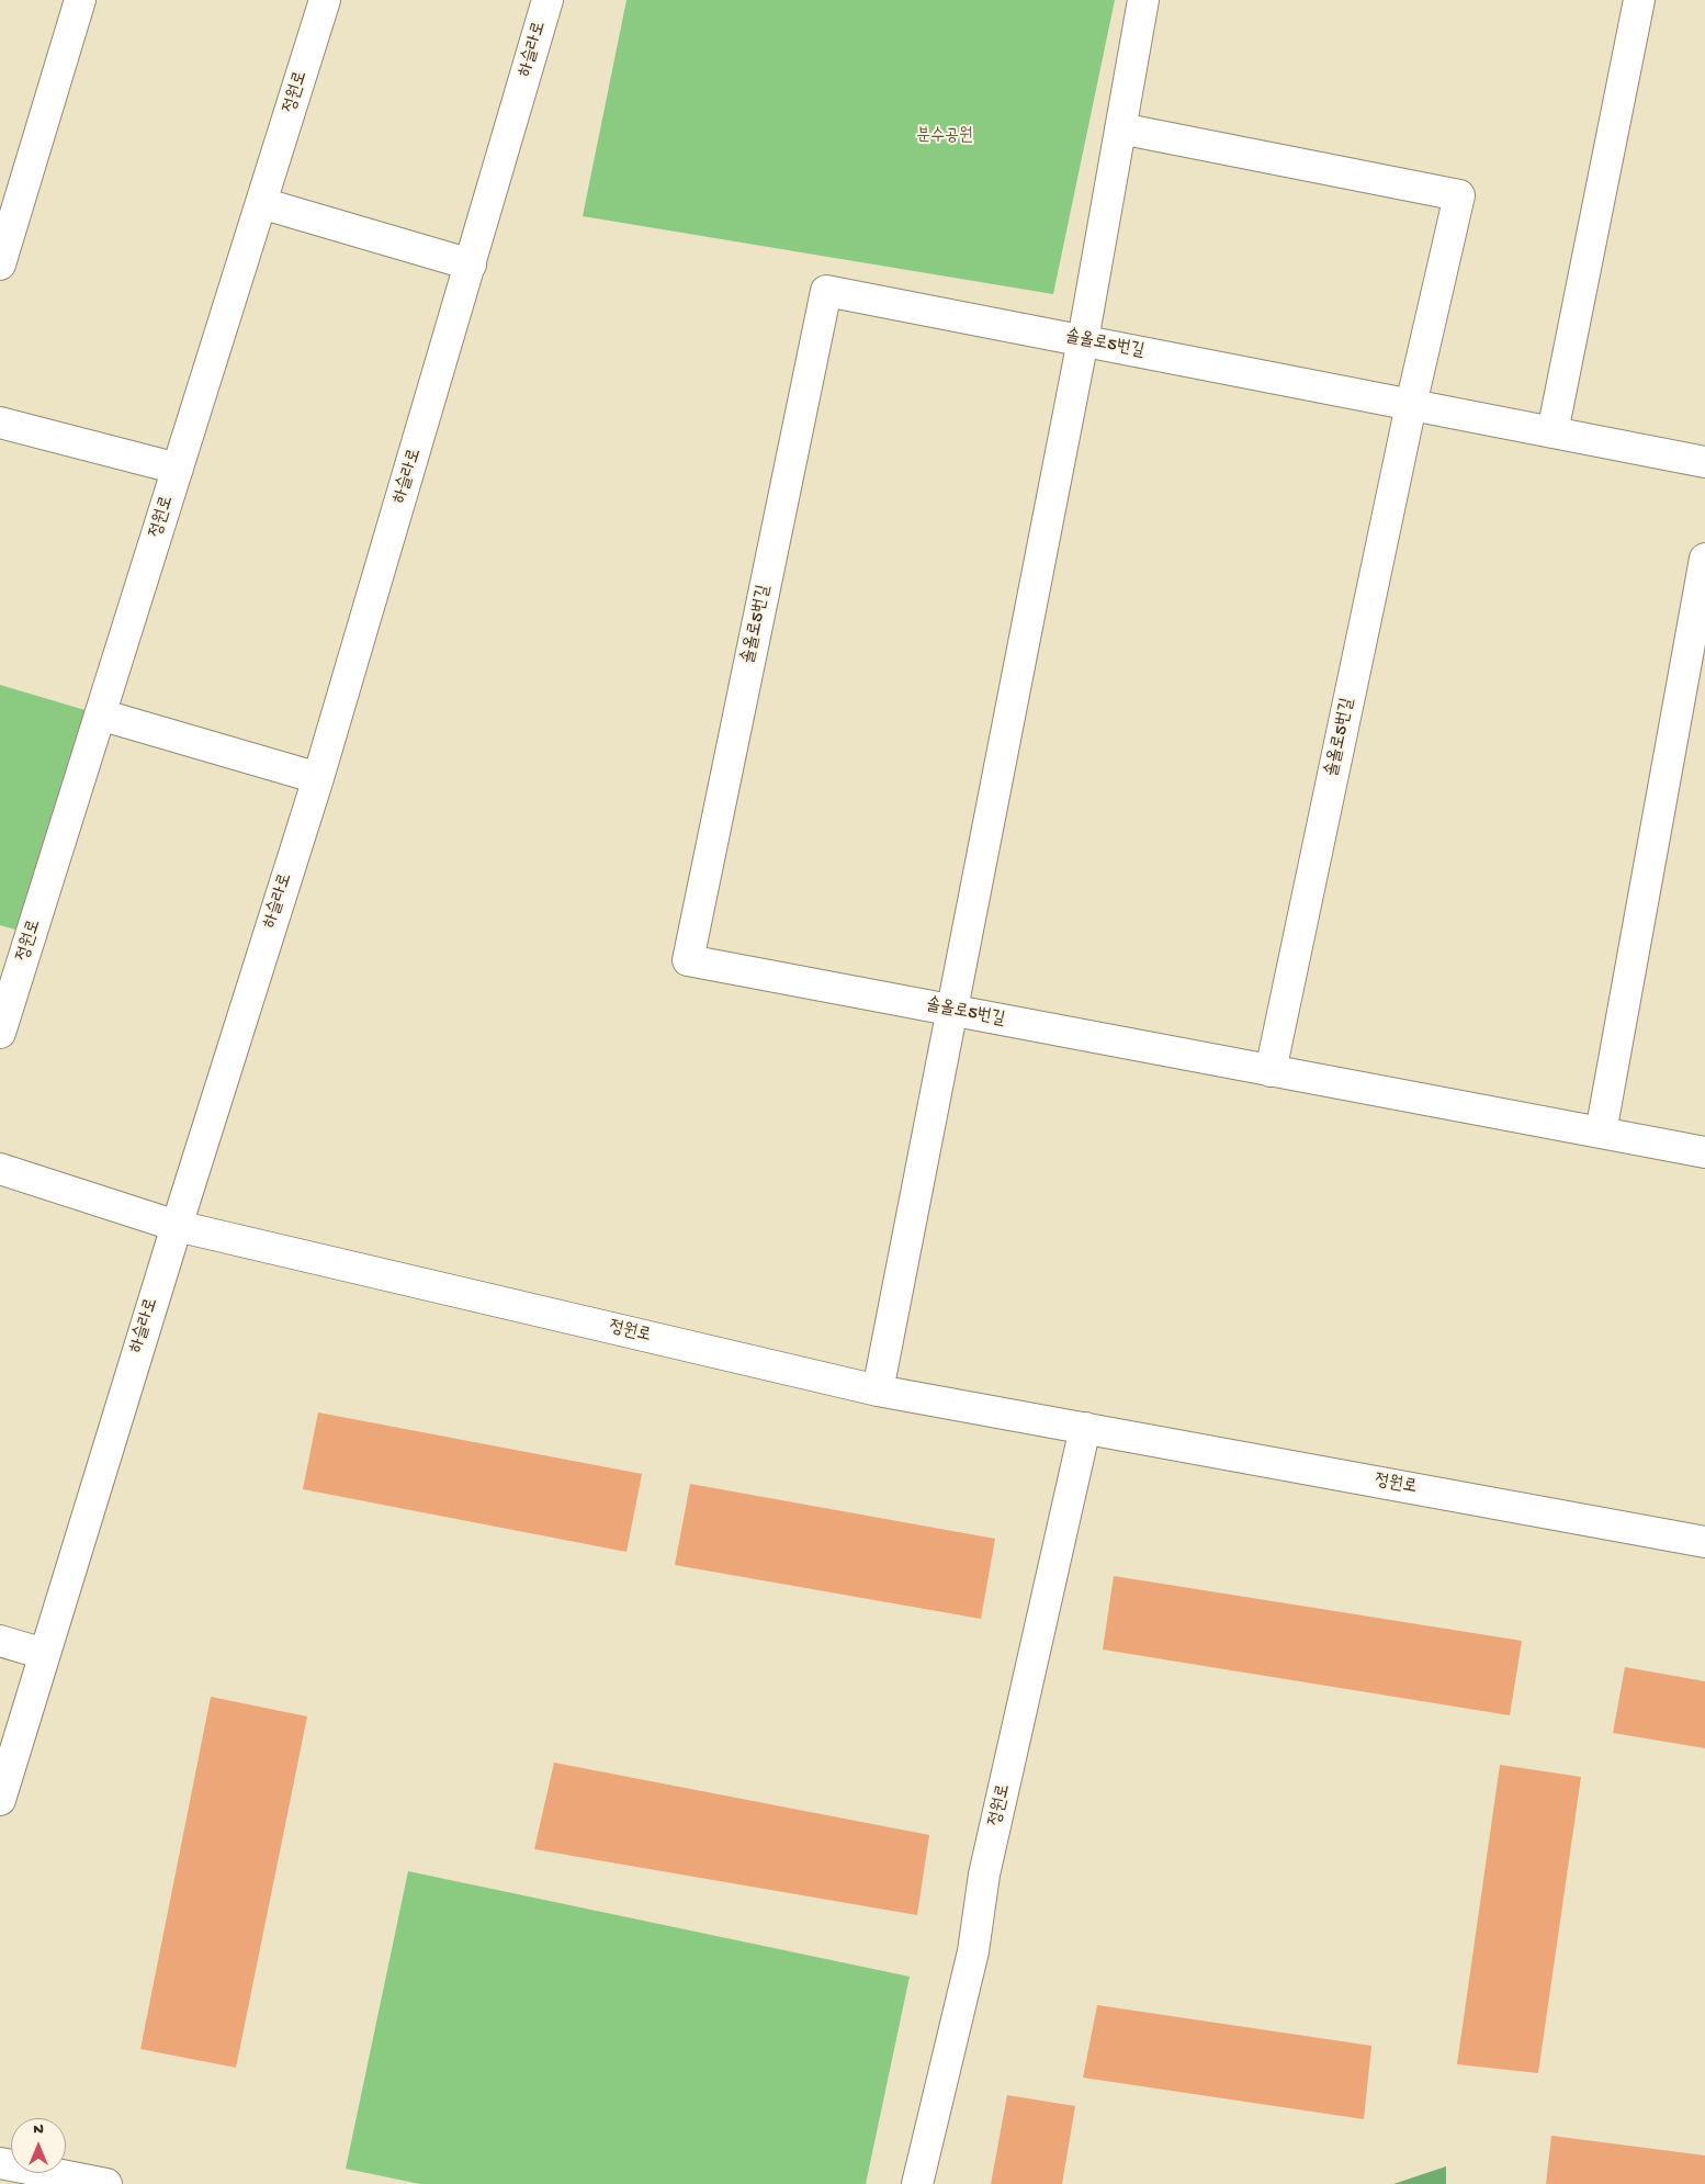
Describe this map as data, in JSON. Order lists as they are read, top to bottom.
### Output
{
  "streets": {
    "street": ["하슬라로", "정원로", "솔올로5번길"]
  },
  "crossings": [
    ["하슬라로", "정원로"]
  ],
  "parks": ["분수공원"],
  "north": "top"
}
